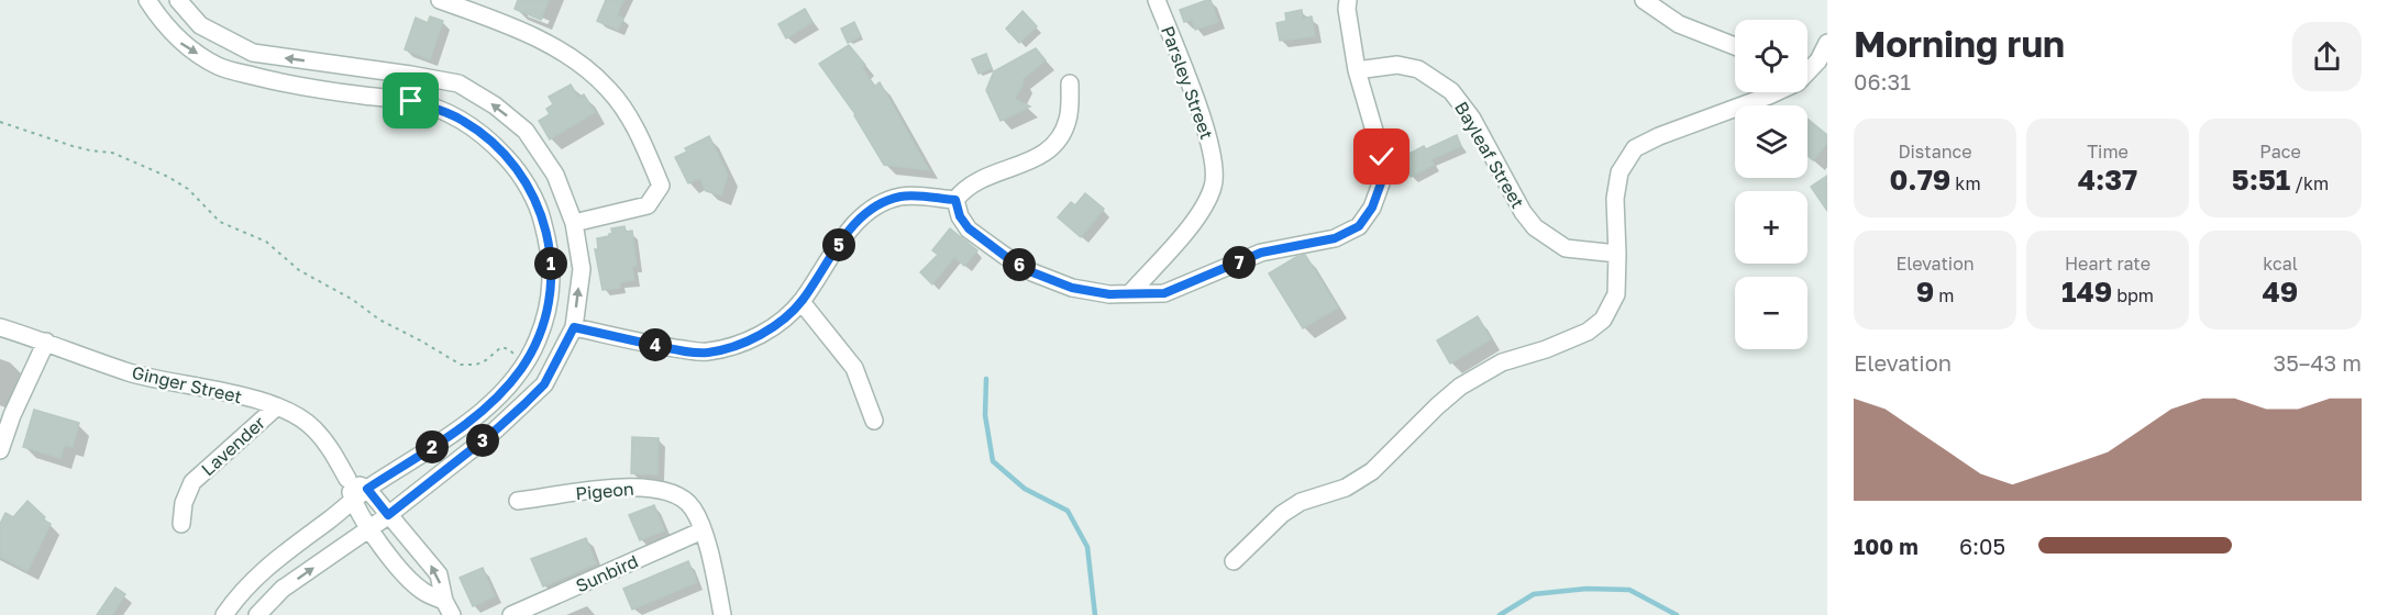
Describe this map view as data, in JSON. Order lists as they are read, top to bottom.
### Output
{
  "streets": {
    "street": [
      "Parsley Street",
      "Bayleaf Street",
      "Ginger Street",
      "Lavender",
      "Pigeon",
      "Sunbird"
    ]
  },
  "crossings": [
    ["Ginger Street", "Lavender"],
    ["Pigeon", "Sunbird"]
  ],
  "page": {
    "heading": ["Morning run", "06:31"],
    "map_buttons": ["+", "−"],
    "stats": [
      ["Distance", "0.79 km"],
      ["Time", "4:37"],
      ["Pace", "5:51 /km"],
      ["Elevation", "9 m"],
      ["Heart rate", "149 bpm"],
      ["kcal", "49"]
    ],
    "pins": [
      "5",
      "7",
      "1",
      "6",
      "4",
      "3",
      "2"
    ],
    "chart": ["Elevation", "35–43 m"],
    "list": [
      {
        "name": "100 m",
        "note": "6:05"
      }
    ]
  }
}
